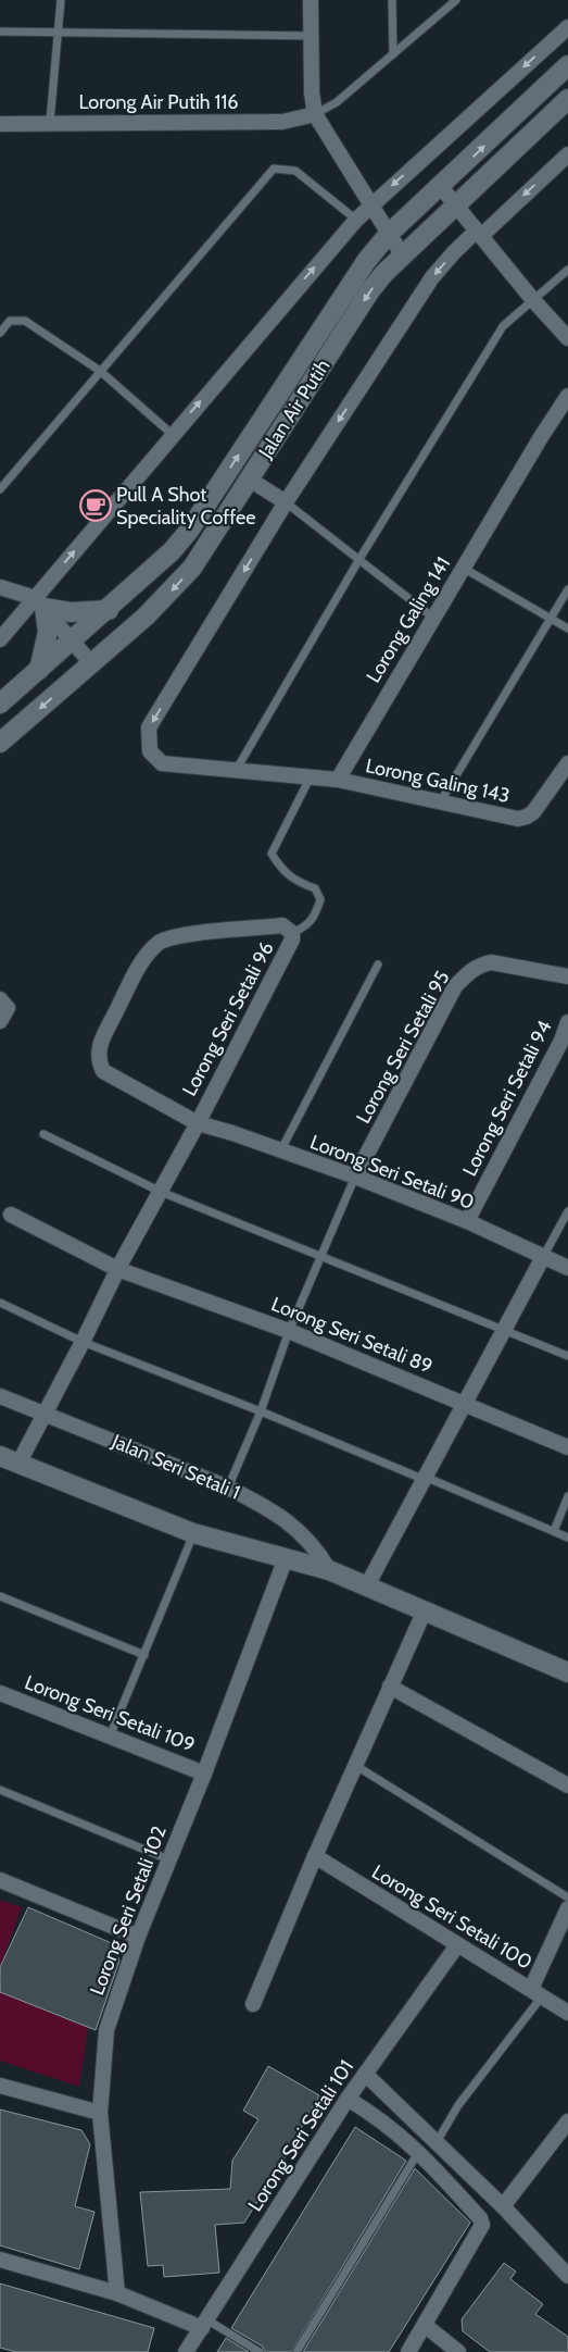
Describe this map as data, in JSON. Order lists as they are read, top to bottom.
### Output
{
  "streets": {
    "street": [
      "Lorong Air Putih 116",
      "Jalan Air Putih",
      "Lorong Galing 141",
      "Lorong Galing 143",
      "Lorong Seri Setali 96",
      "Lorong Seri Setali 95",
      "Lorong Seri Setali 94",
      "Lorong Seri Setali 90",
      "Lorong Seri Setali 89",
      "Jalan Seri Setali 1",
      "Lorong Seri Setali 109",
      "Lorong Seri Setali 102",
      "Lorong Seri Setali 100",
      "Lorong Seri Setali 101"
    ]
  },
  "crossings": [
    ["Lorong Galing 141", "Lorong Galing 143"],
    ["Lorong Seri Setali 96", "Lorong Seri Setali 90"],
    ["Lorong Seri Setali 96", "Lorong Seri Setali 89"],
    ["Lorong Seri Setali 96", "Jalan Seri Setali 1"],
    ["Lorong Seri Setali 95", "Lorong Seri Setali 90"],
    ["Lorong Seri Setali 94", "Lorong Seri Setali 90"],
    ["Lorong Seri Setali 109", "Lorong Seri Setali 102"],
    ["Lorong Seri Setali 100", "Lorong Seri Setali 101"]
  ],
  "places": {
    "cafe": ["Pull A Shot Speciality Coffee"]
  }
}
